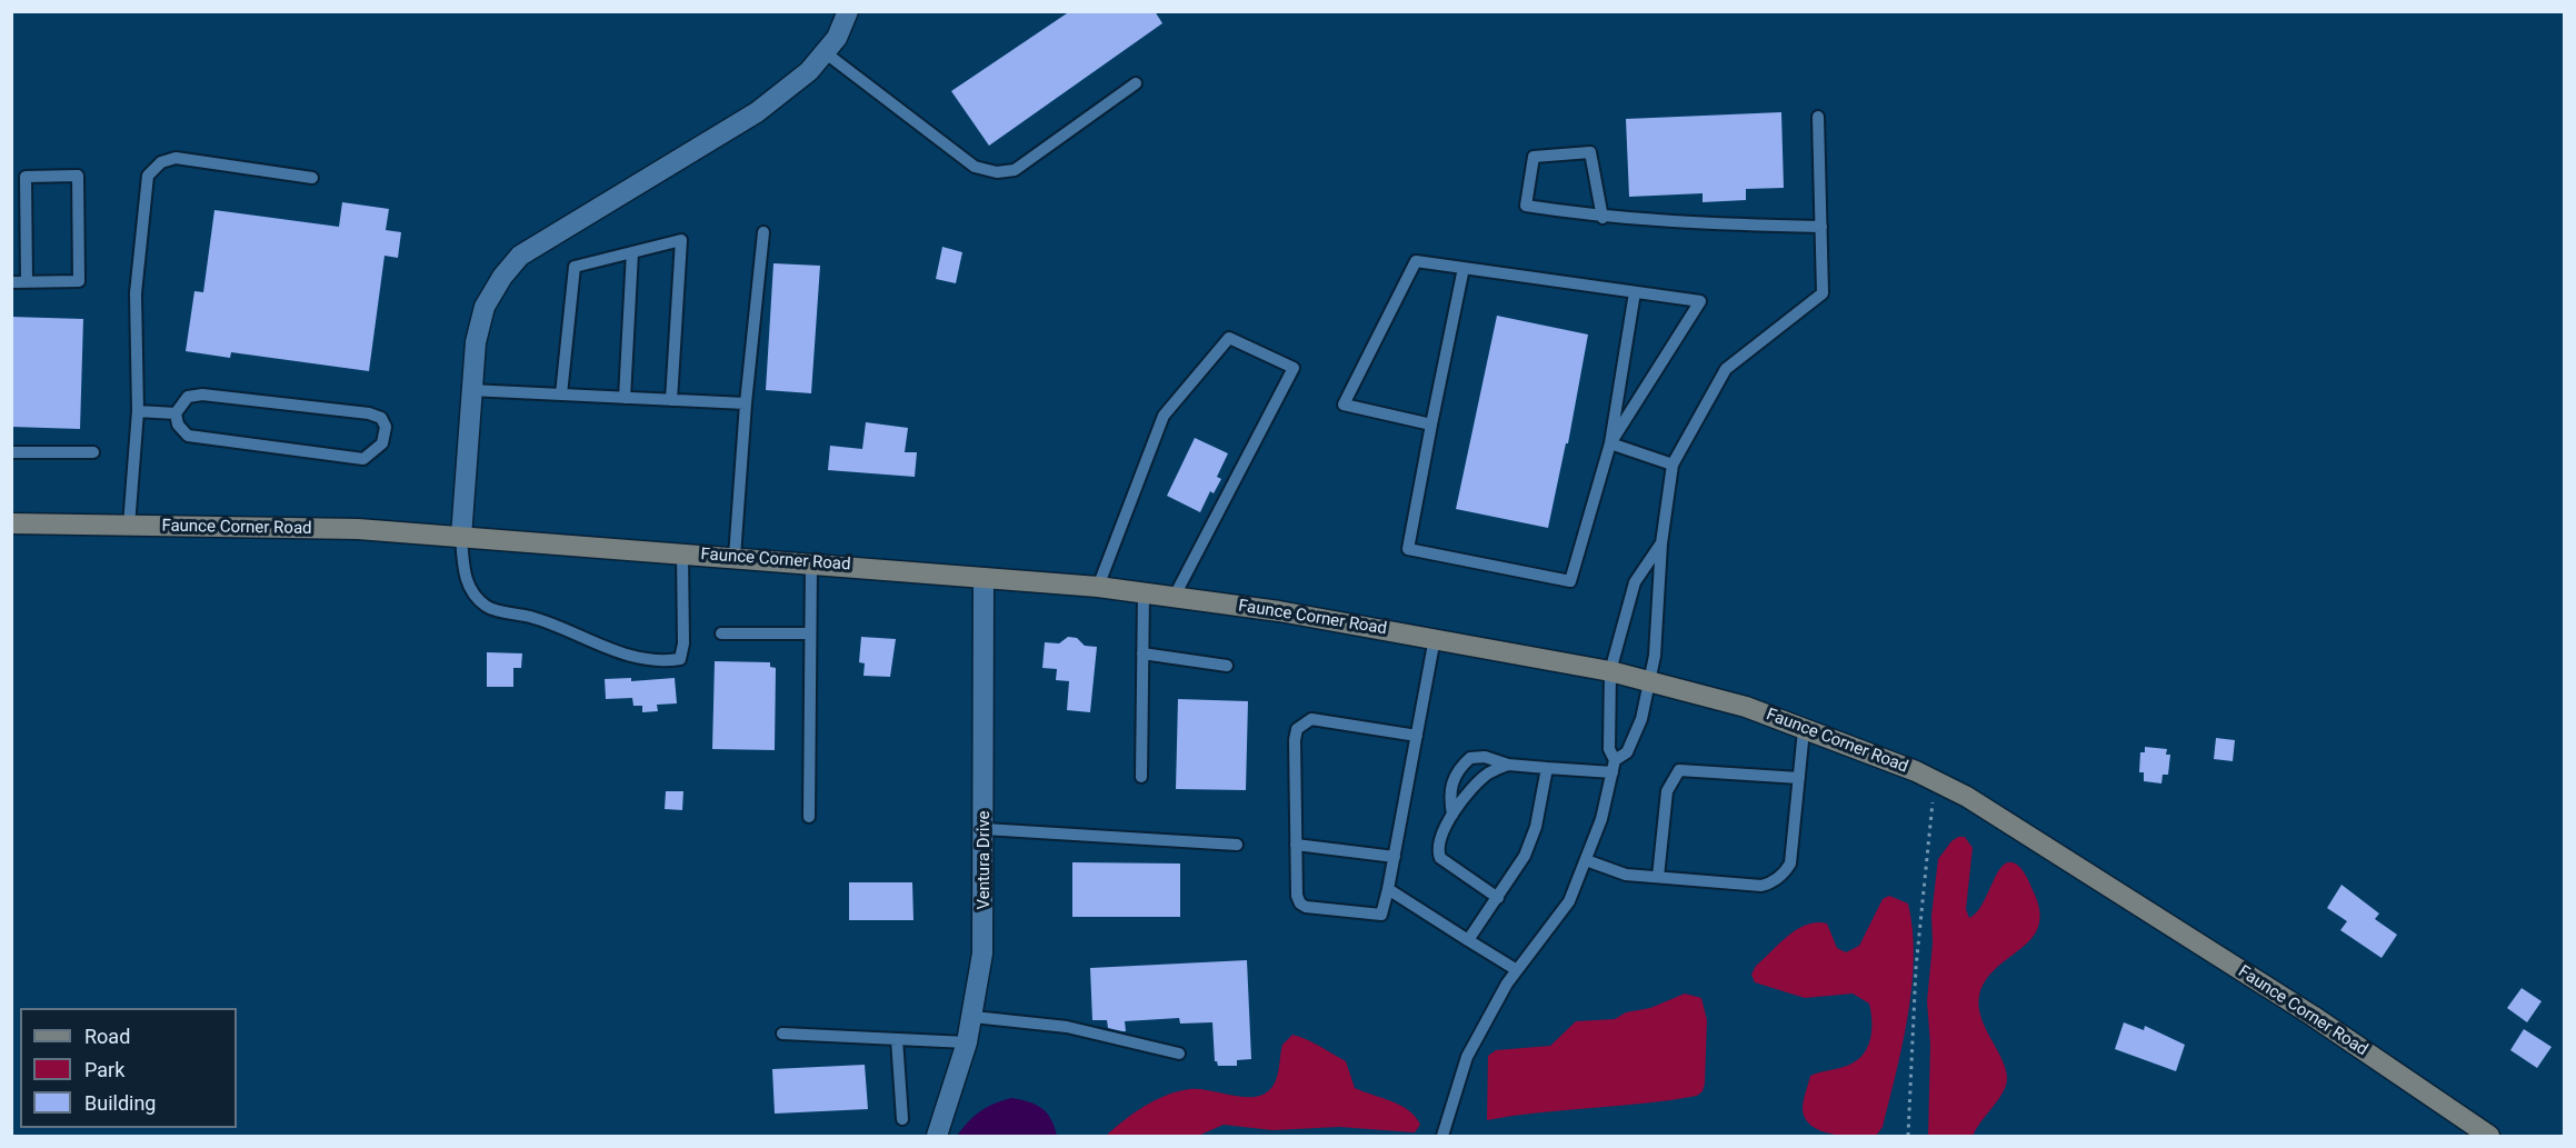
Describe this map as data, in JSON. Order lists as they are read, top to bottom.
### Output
{
  "streets": {
    "main road": ["Faunce Corner Road"],
    "street": ["Ventura Drive"]
  },
  "crossings": [
    ["Faunce Corner Road", "Ventura Drive"]
  ],
  "legend": ["Road", "Park", "Building"]
}
